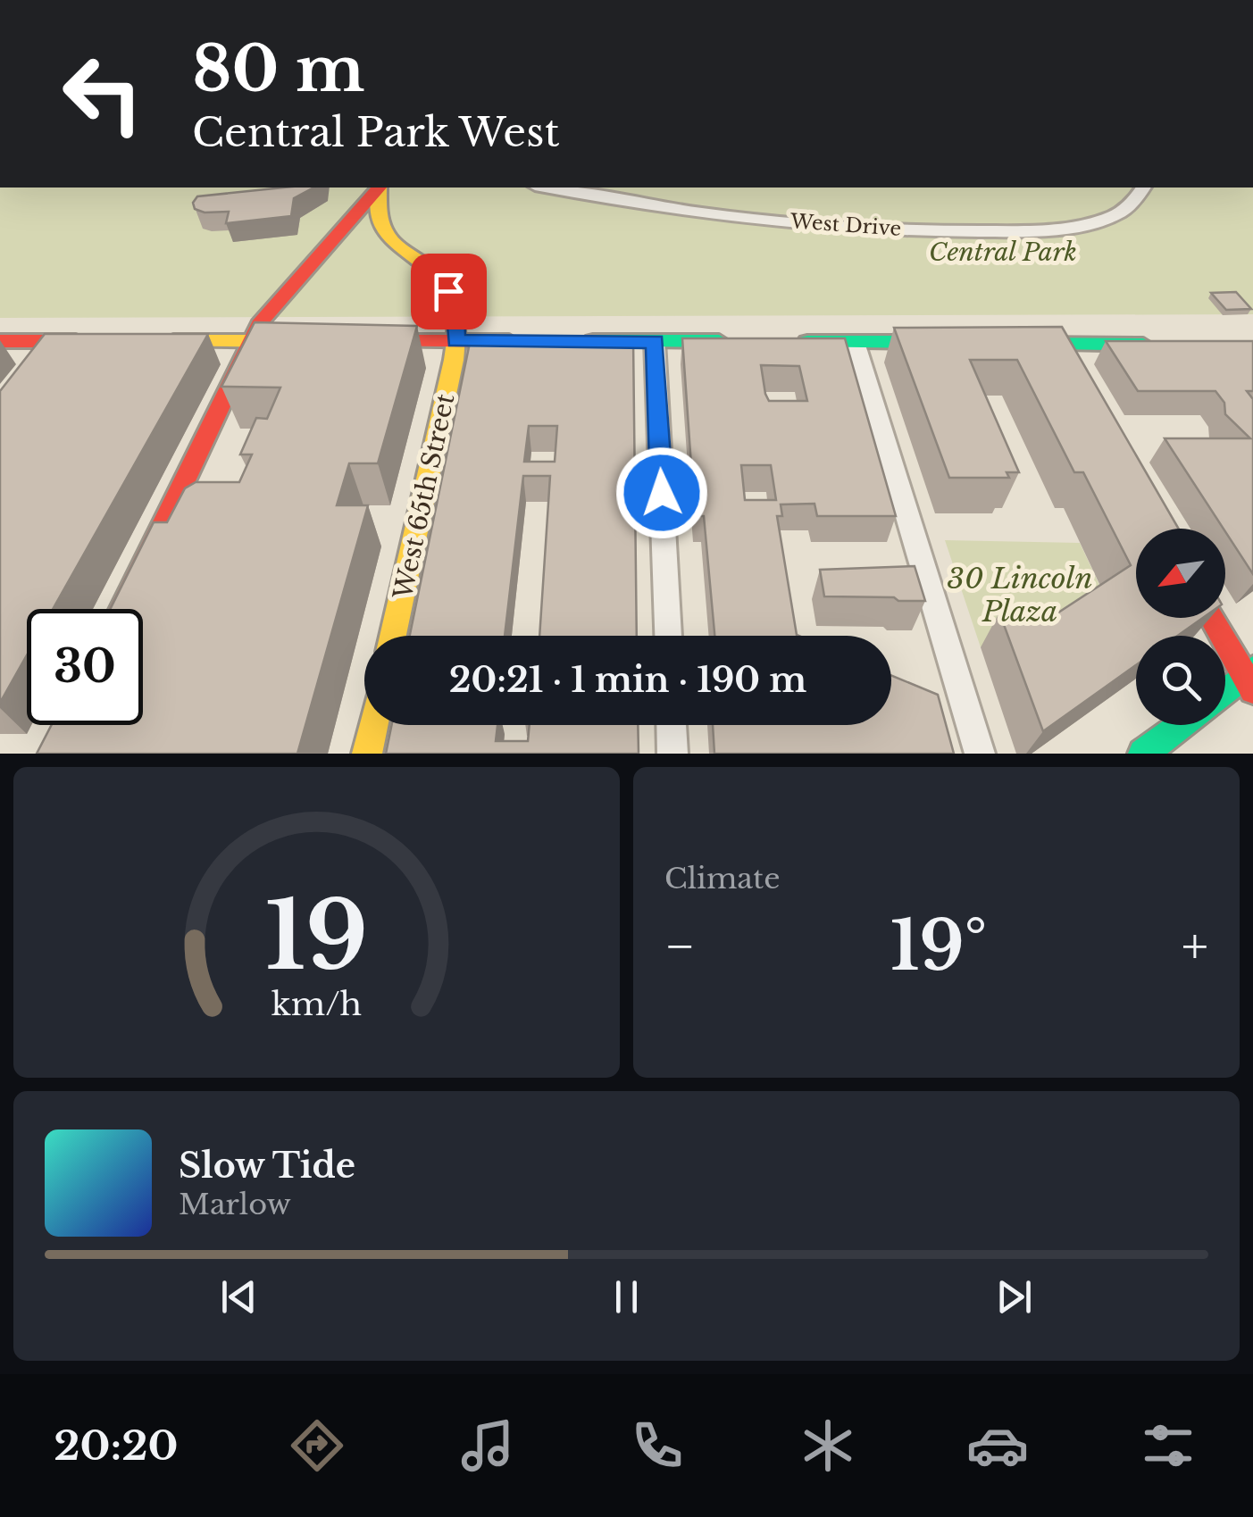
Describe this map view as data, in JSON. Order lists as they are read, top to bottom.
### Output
{
  "streets": {
    "main road": ["West 65th Street"],
    "street": ["West Drive"]
  },
  "parks": ["Central Park", "30 Lincoln Plaza"],
  "north": "bottom left",
  "page": {
    "turn": ["80 m", "Central Park West"],
    "limit": "30",
    "trip": "20:21 · 1 min · 190 m",
    "tile": "Climate",
    "heat": ["−", "19°", "+"],
    "song": ["Slow Tide", "Marlow"],
    "tabs": "20:20",
    "gauge": ["19", "km/h"]
  }
}
